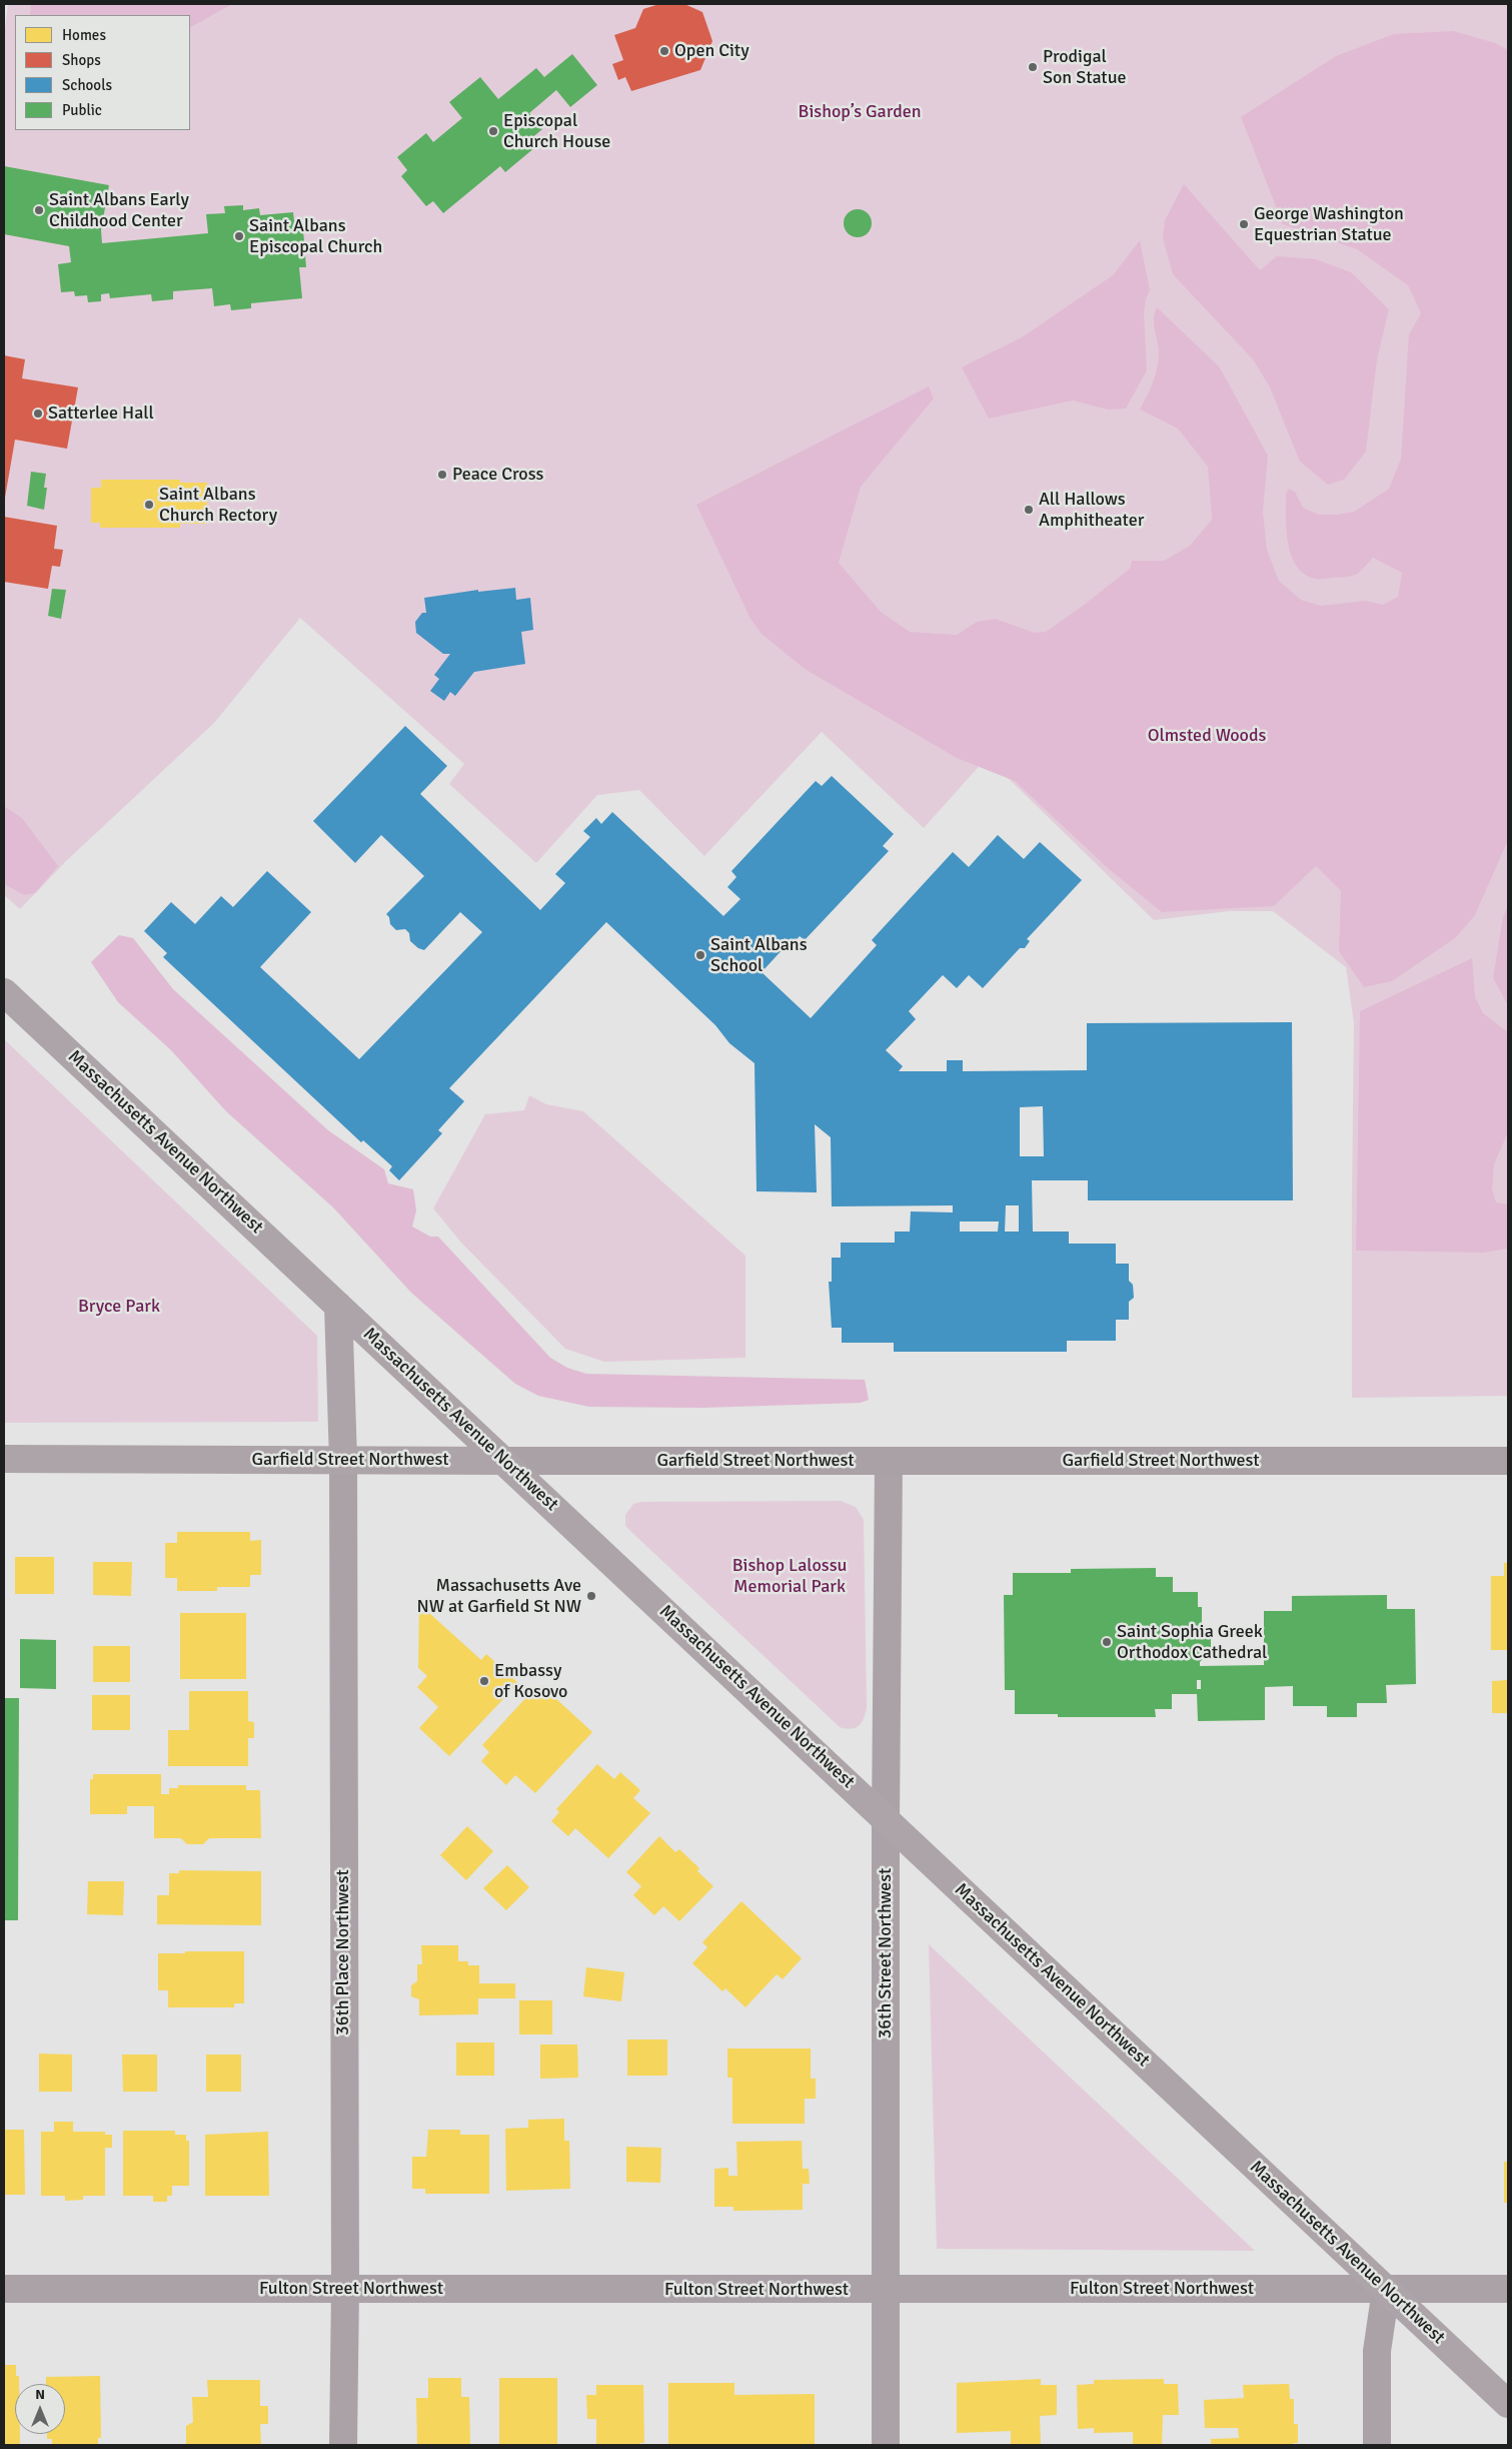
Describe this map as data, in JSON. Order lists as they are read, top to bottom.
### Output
{
  "streets": {
    "main road": ["Massachusetts Avenue Northwest", "Garfield Street Northwest"],
    "street": ["36th Place Northwest", "36th Street Northwest", "Fulton Street Northwest"]
  },
  "crossings": [
    ["Massachusetts Avenue Northwest", "Garfield Street Northwest"],
    ["Massachusetts Avenue Northwest", "36th Street Northwest"],
    ["Massachusetts Avenue Northwest", "Fulton Street Northwest"],
    ["Garfield Street Northwest", "36th Place Northwest"],
    ["Garfield Street Northwest", "36th Street Northwest"],
    ["36th Place Northwest", "Fulton Street Northwest"],
    ["36th Street Northwest", "Fulton Street Northwest"]
  ],
  "parks": [
    "Bishop’s Garden",
    "Olmsted Woods",
    "Bryce Park",
    "Bishop Lalossu Memorial Park"
  ],
  "places": [
    "Open City",
    "Prodigal Son Statue",
    "Episcopal Church House",
    "Saint Albans Early Childhood Center",
    "George Washington Equestrian Statue",
    "Saint Albans Episcopal Church",
    "Satterlee Hall",
    "Peace Cross",
    "Saint Albans Church Rectory",
    "All Hallows Amphitheater",
    "Saint Albans School",
    "Massachusetts Ave NW at Garfield St NW",
    "Saint Sophia Greek Orthodox Cathedral",
    "Embassy of Kosovo"
  ],
  "legend": [
    "Homes",
    "Shops",
    "Schools",
    "Public"
  ],
  "north": "top"
}
